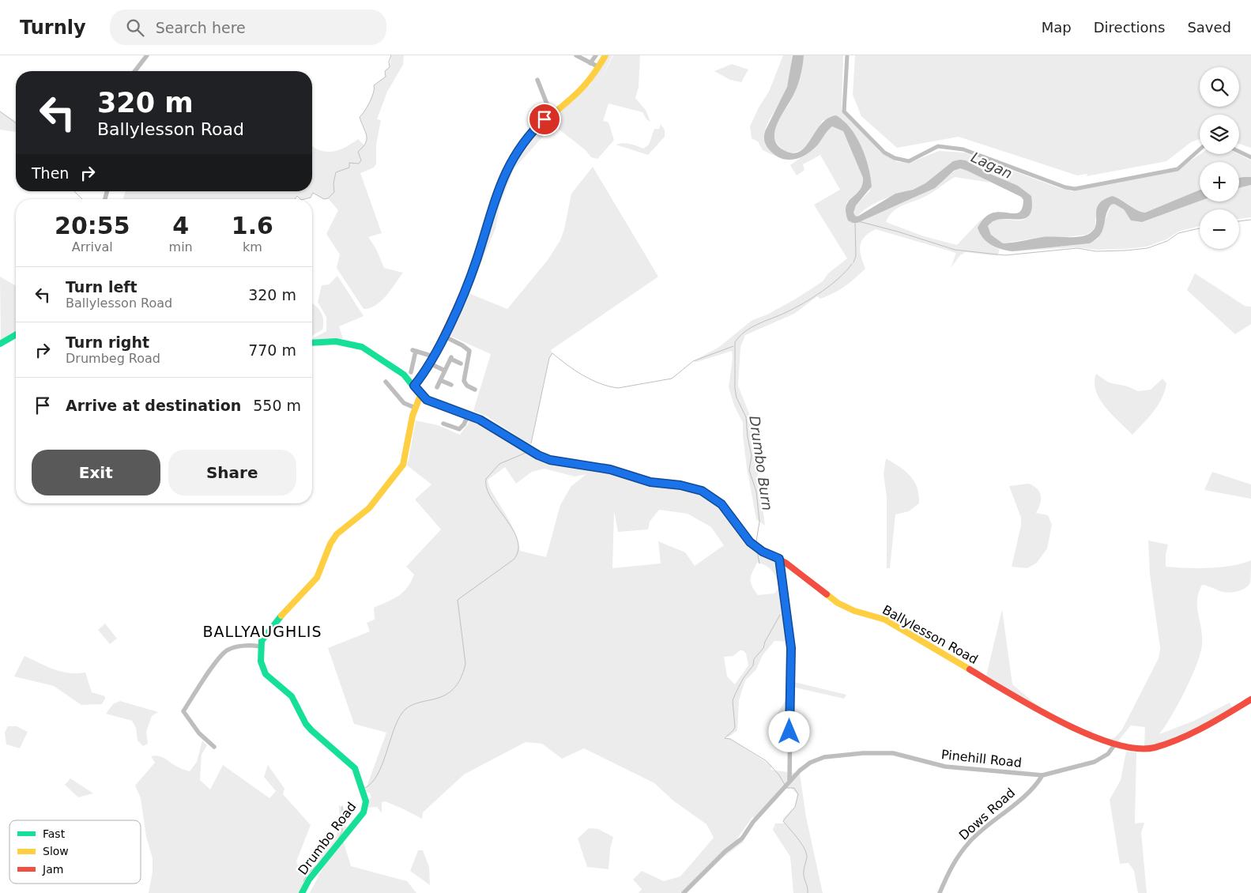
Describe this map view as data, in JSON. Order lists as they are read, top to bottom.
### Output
{
  "streets": {
    "main road": ["Ballylesson Road", "Drumbo Road"],
    "street": ["Pinehill Road", "Dows Road"]
  },
  "crossings": [
    ["Ballylesson Road", "Pinehill Road"],
    ["Pinehill Road", "Dows Road"]
  ],
  "districts": ["BALLYAUGHLIS"],
  "water": ["Lagan", "Drumbo Burn"],
  "legend": ["Fast", "Slow", "Jam"],
  "page": {
    "header": "Turnly",
    "search": "Search here",
    "nav": ["Map", "Directions", "Saved"],
    "map_buttons": ["+", "−"],
    "turn": ["320 m", "Ballylesson Road"],
    "then": "Then",
    "eta": [
      "20:55",
      "Arrival",
      "4",
      "min",
      "1.6",
      "km"
    ],
    "list": [
      {
        "name": "Turn left",
        "note": "Ballylesson Road",
        "value": "320 m"
      },
      {
        "name": "Turn right",
        "note": "Drumbeg Road",
        "value": "770 m"
      },
      {
        "name": "Arrive at destination",
        "value": "550 m"
      }
    ],
    "buttons": ["Exit", "Share"]
  }
}
